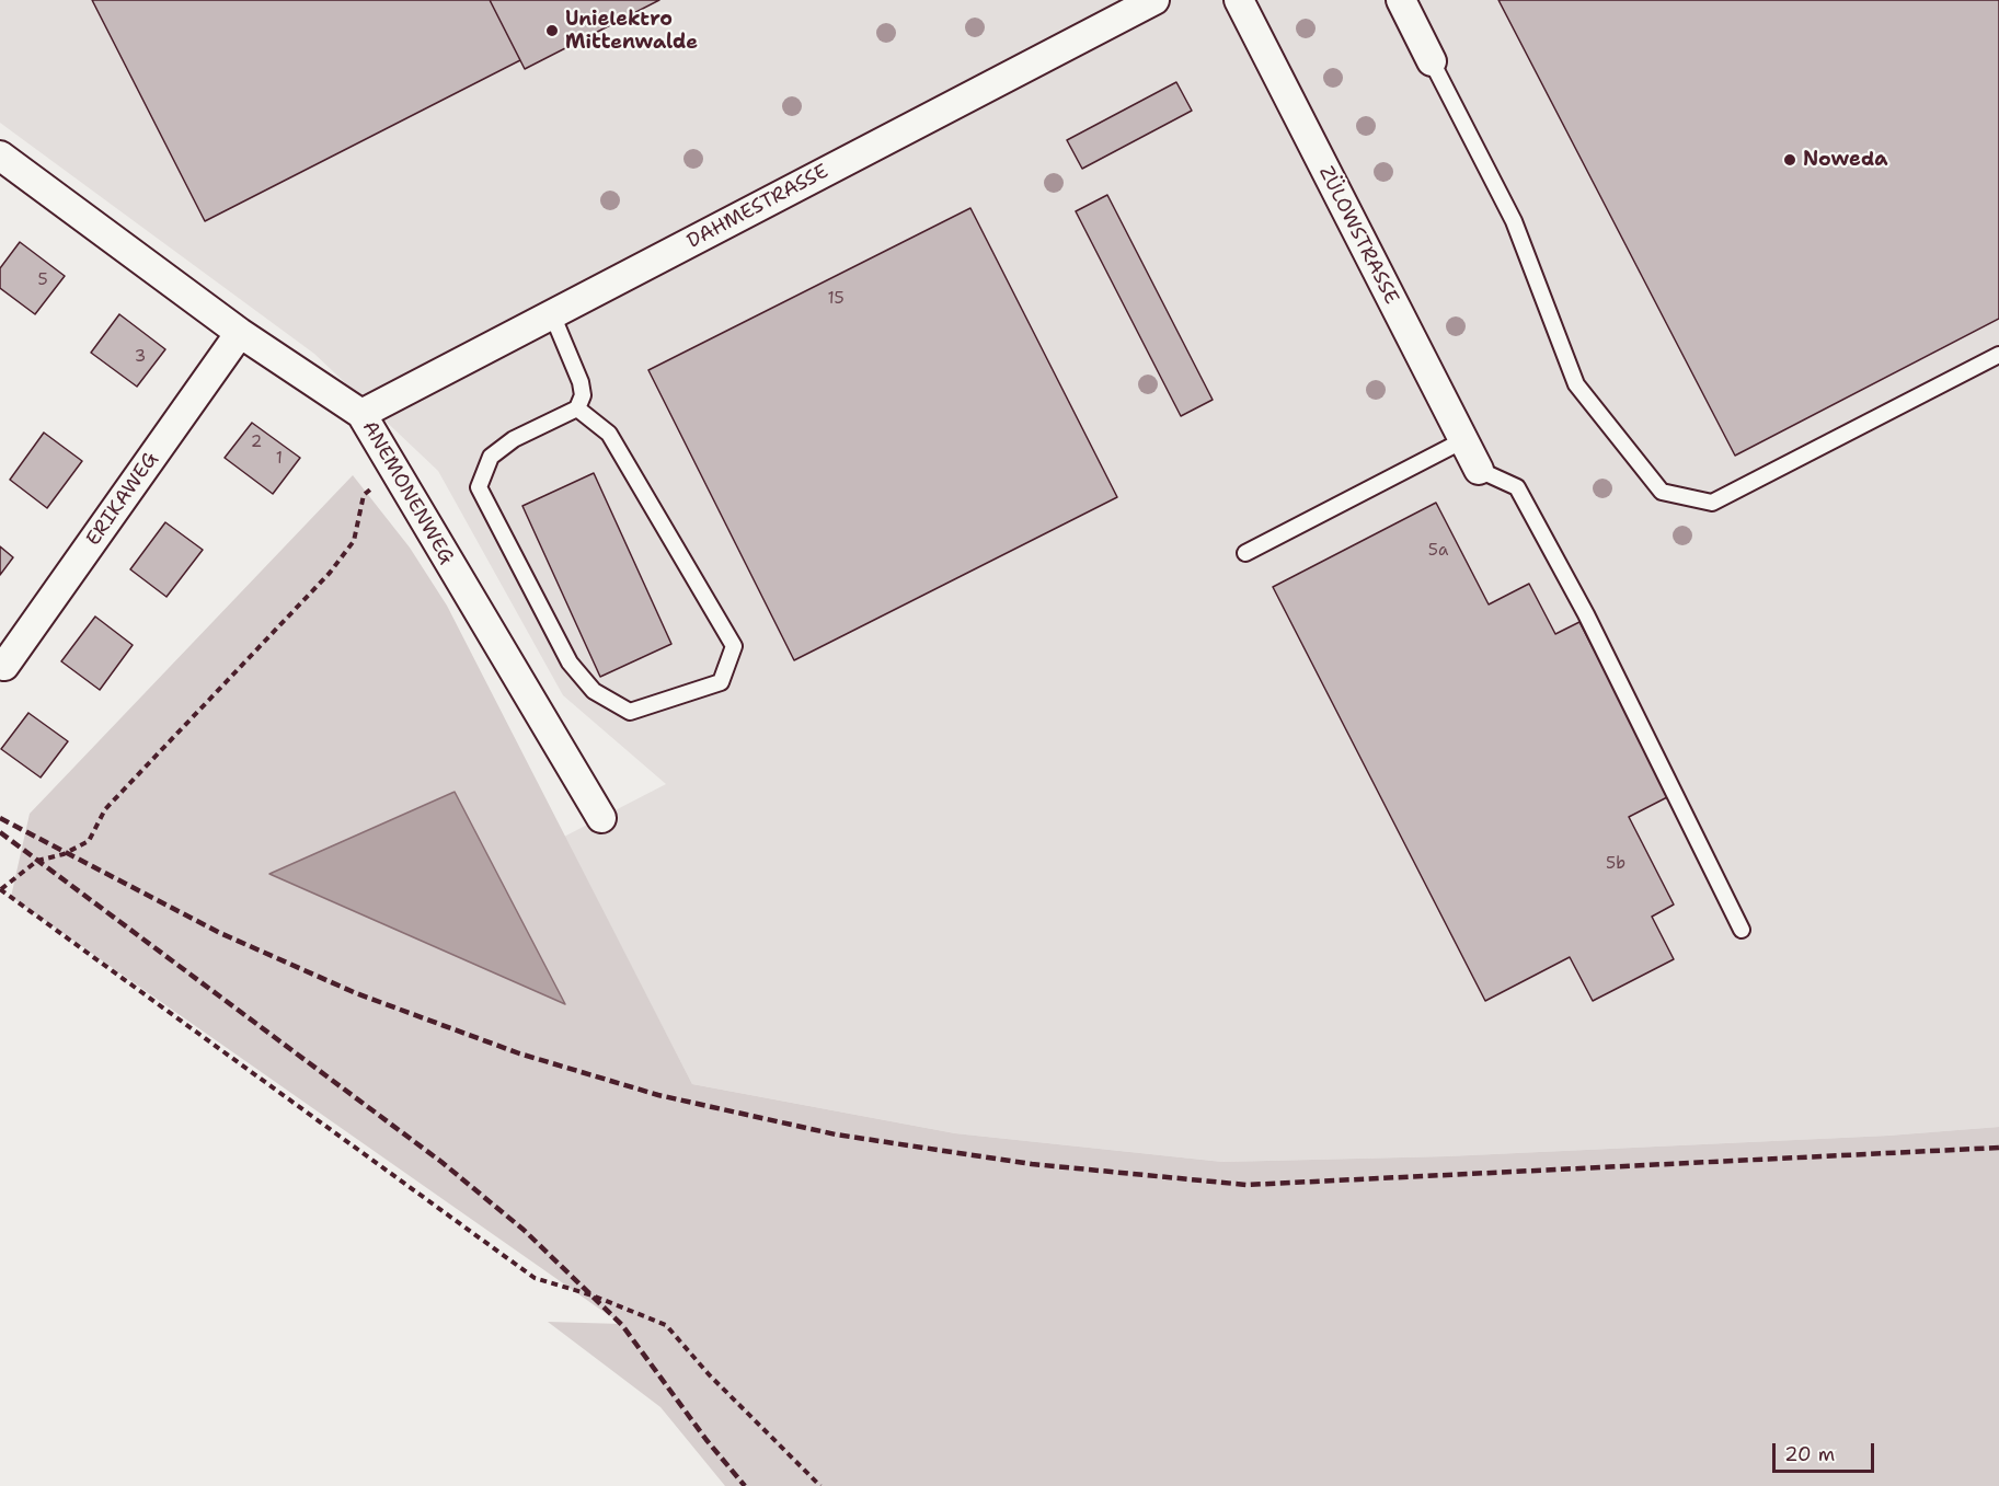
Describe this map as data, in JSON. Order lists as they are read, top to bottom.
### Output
{
  "streets": {
    "street": [
      "DAHMESTRASSE",
      "ZÜLOWSTRASSE",
      "ANEMONENWEG",
      "ERIKAWEG"
    ]
  },
  "crossings": [
    ["DAHMESTRASSE", "ANEMONENWEG"],
    ["ANEMONENWEG", "ERIKAWEG"]
  ],
  "places": ["Unielektro Mittenwalde", "Noweda"],
  "house_numbers": [
    "5",
    "15",
    "3",
    "2",
    "1",
    "5a",
    "5b"
  ],
  "scale_bar": "20 m"
}
